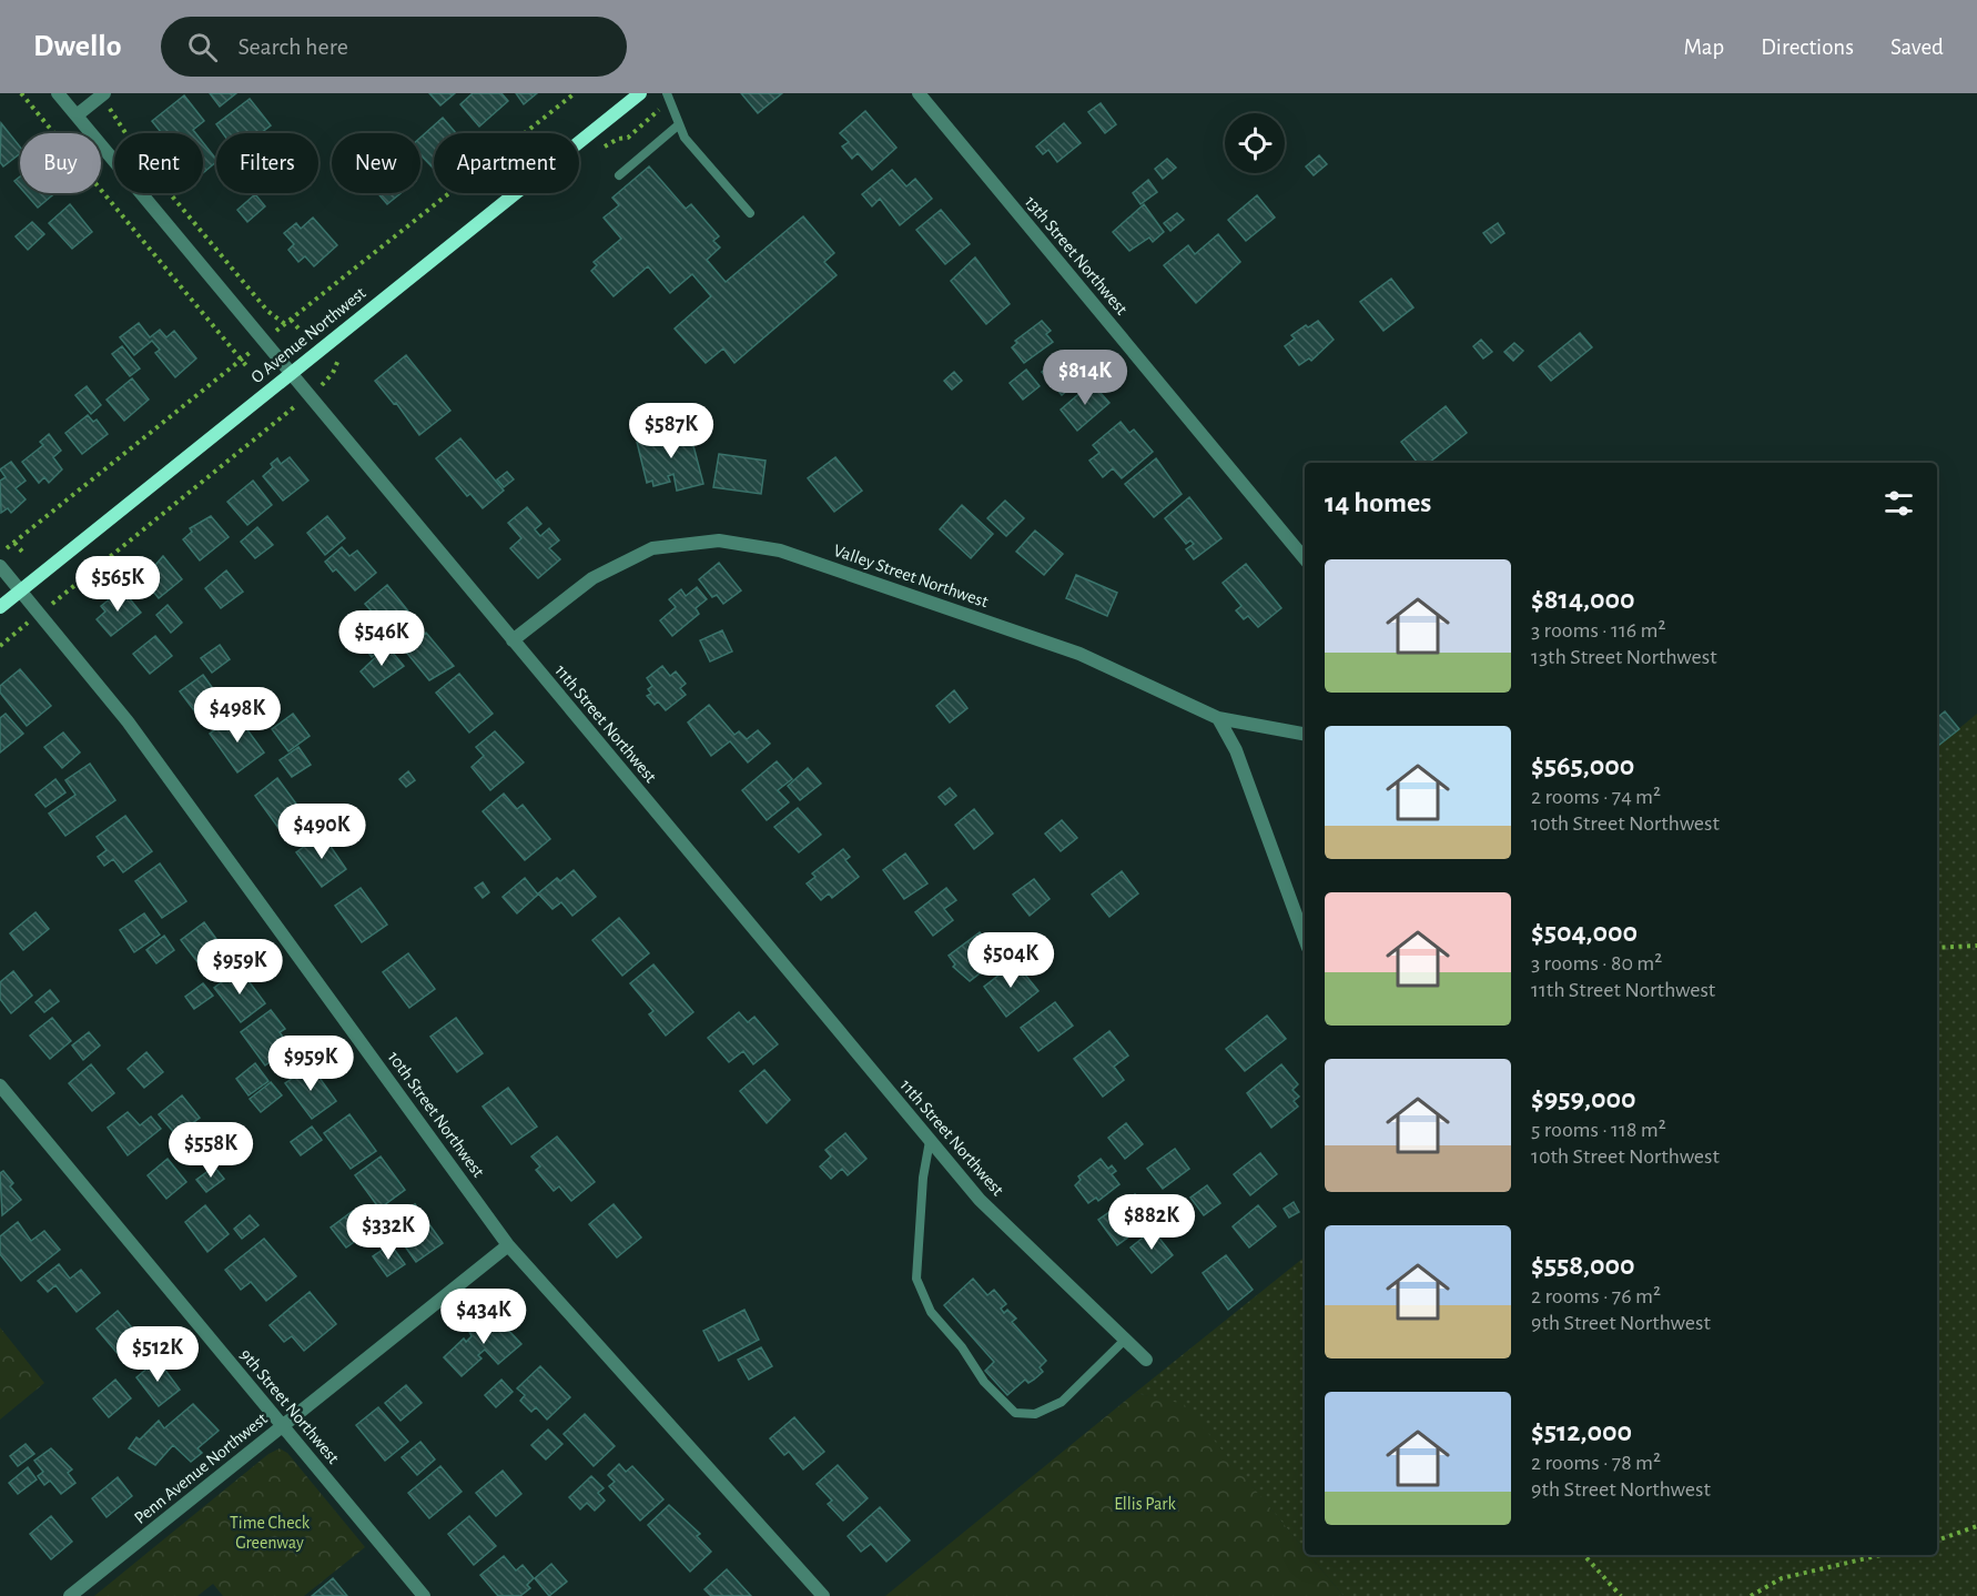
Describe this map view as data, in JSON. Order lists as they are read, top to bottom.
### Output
{
  "streets": {
    "street": [
      "13th Street Northwest",
      "O Avenue Northwest",
      "Valley Street Northwest",
      "11th Street Northwest",
      "10th Street Northwest",
      "9th Street Northwest",
      "Penn Avenue Northwest"
    ]
  },
  "crossings": [
    ["O Avenue Northwest", "11th Street Northwest"],
    ["O Avenue Northwest", "10th Street Northwest"],
    ["Valley Street Northwest", "11th Street Northwest"],
    ["10th Street Northwest", "Penn Avenue Northwest"],
    ["9th Street Northwest", "Penn Avenue Northwest"]
  ],
  "parks": ["Ellis Park", "Time Check Greenway"],
  "page": {
    "header": "Dwello",
    "search": "Search here",
    "nav": ["Map", "Directions", "Saved"],
    "chip": [
      "Buy",
      "Rent",
      "Filters",
      "New",
      "Apartment"
    ],
    "price": [
      "$814K",
      "$587K",
      "$565K",
      "$546K",
      "$498K",
      "$490K",
      "$504K",
      "$959K",
      "$959K",
      "$558K",
      "$882K",
      "$332K",
      "$434K",
      "$512K"
    ],
    "heading": "14 homes",
    "list": [
      {
        "name": "$814,000",
        "note": "3 rooms · 116 m² · 13th Street Northwest"
      },
      {
        "name": "$565,000",
        "note": "2 rooms · 74 m² · 10th Street Northwest"
      },
      {
        "name": "$504,000",
        "note": "3 rooms · 80 m² · 11th Street Northwest"
      },
      {
        "name": "$959,000",
        "note": "5 rooms · 118 m² · 10th Street Northwest"
      },
      {
        "name": "$558,000",
        "note": "2 rooms · 76 m² · 9th Street Northwest"
      },
      {
        "name": "$512,000",
        "note": "2 rooms · 78 m² · 9th Street Northwest"
      }
    ]
  }
}
